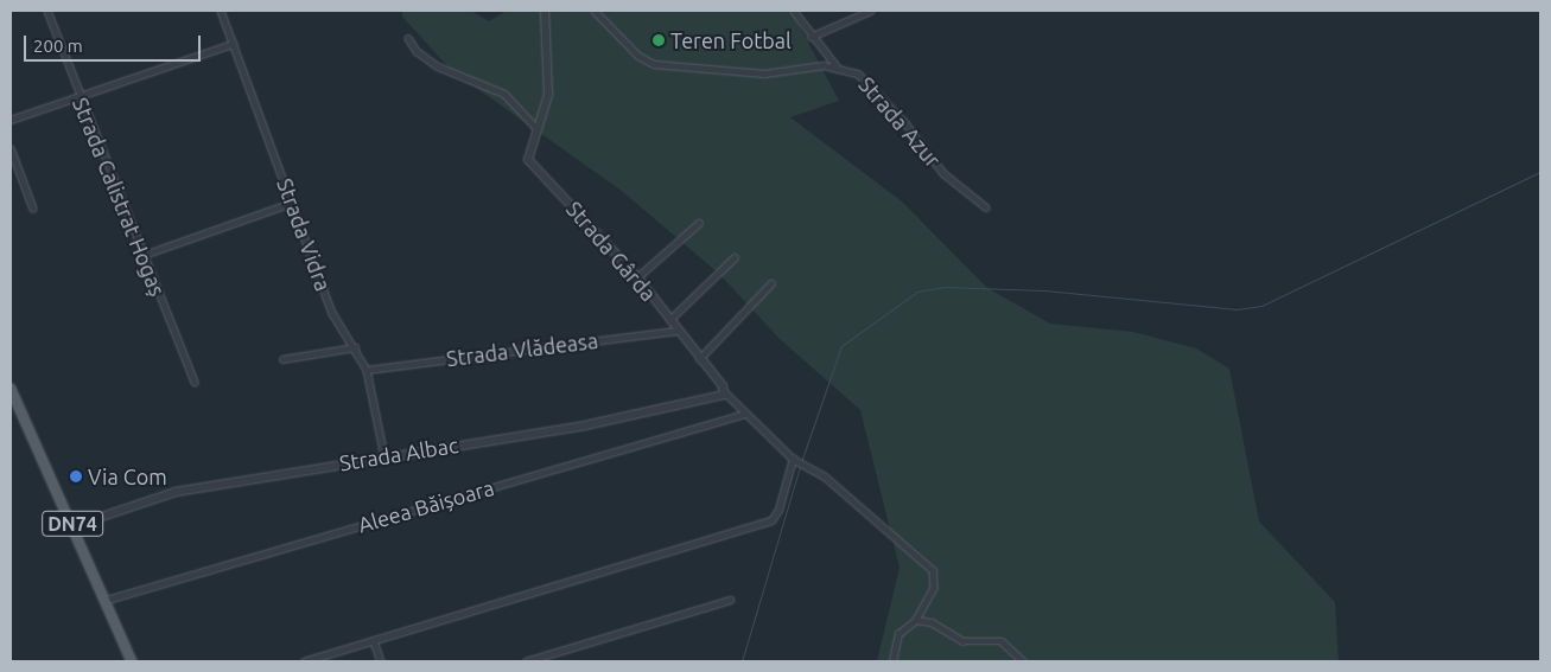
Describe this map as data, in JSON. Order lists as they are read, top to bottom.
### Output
{
  "streets": {
    "main road": ["DN74"],
    "street": [
      "Strada Azur",
      "Strada Calistrat Hogaș",
      "Strada Vidra",
      "Strada Gârda",
      "Strada Vlădeasa",
      "Strada Albac",
      "Aleea Băișoara"
    ]
  },
  "crossings": [
    ["Strada Vidra", "Strada Vlădeasa"],
    ["Strada Vidra", "Strada Albac"],
    ["Strada Gârda", "Strada Vlădeasa"],
    ["Strada Gârda", "Strada Albac"],
    ["Strada Gârda", "Aleea Băișoara"],
    ["Strada Albac", "DN74"],
    ["Aleea Băișoara", "DN74"]
  ],
  "places": ["Teren Fotbal", "Via Com"],
  "scale_bar": "200 m"
}
